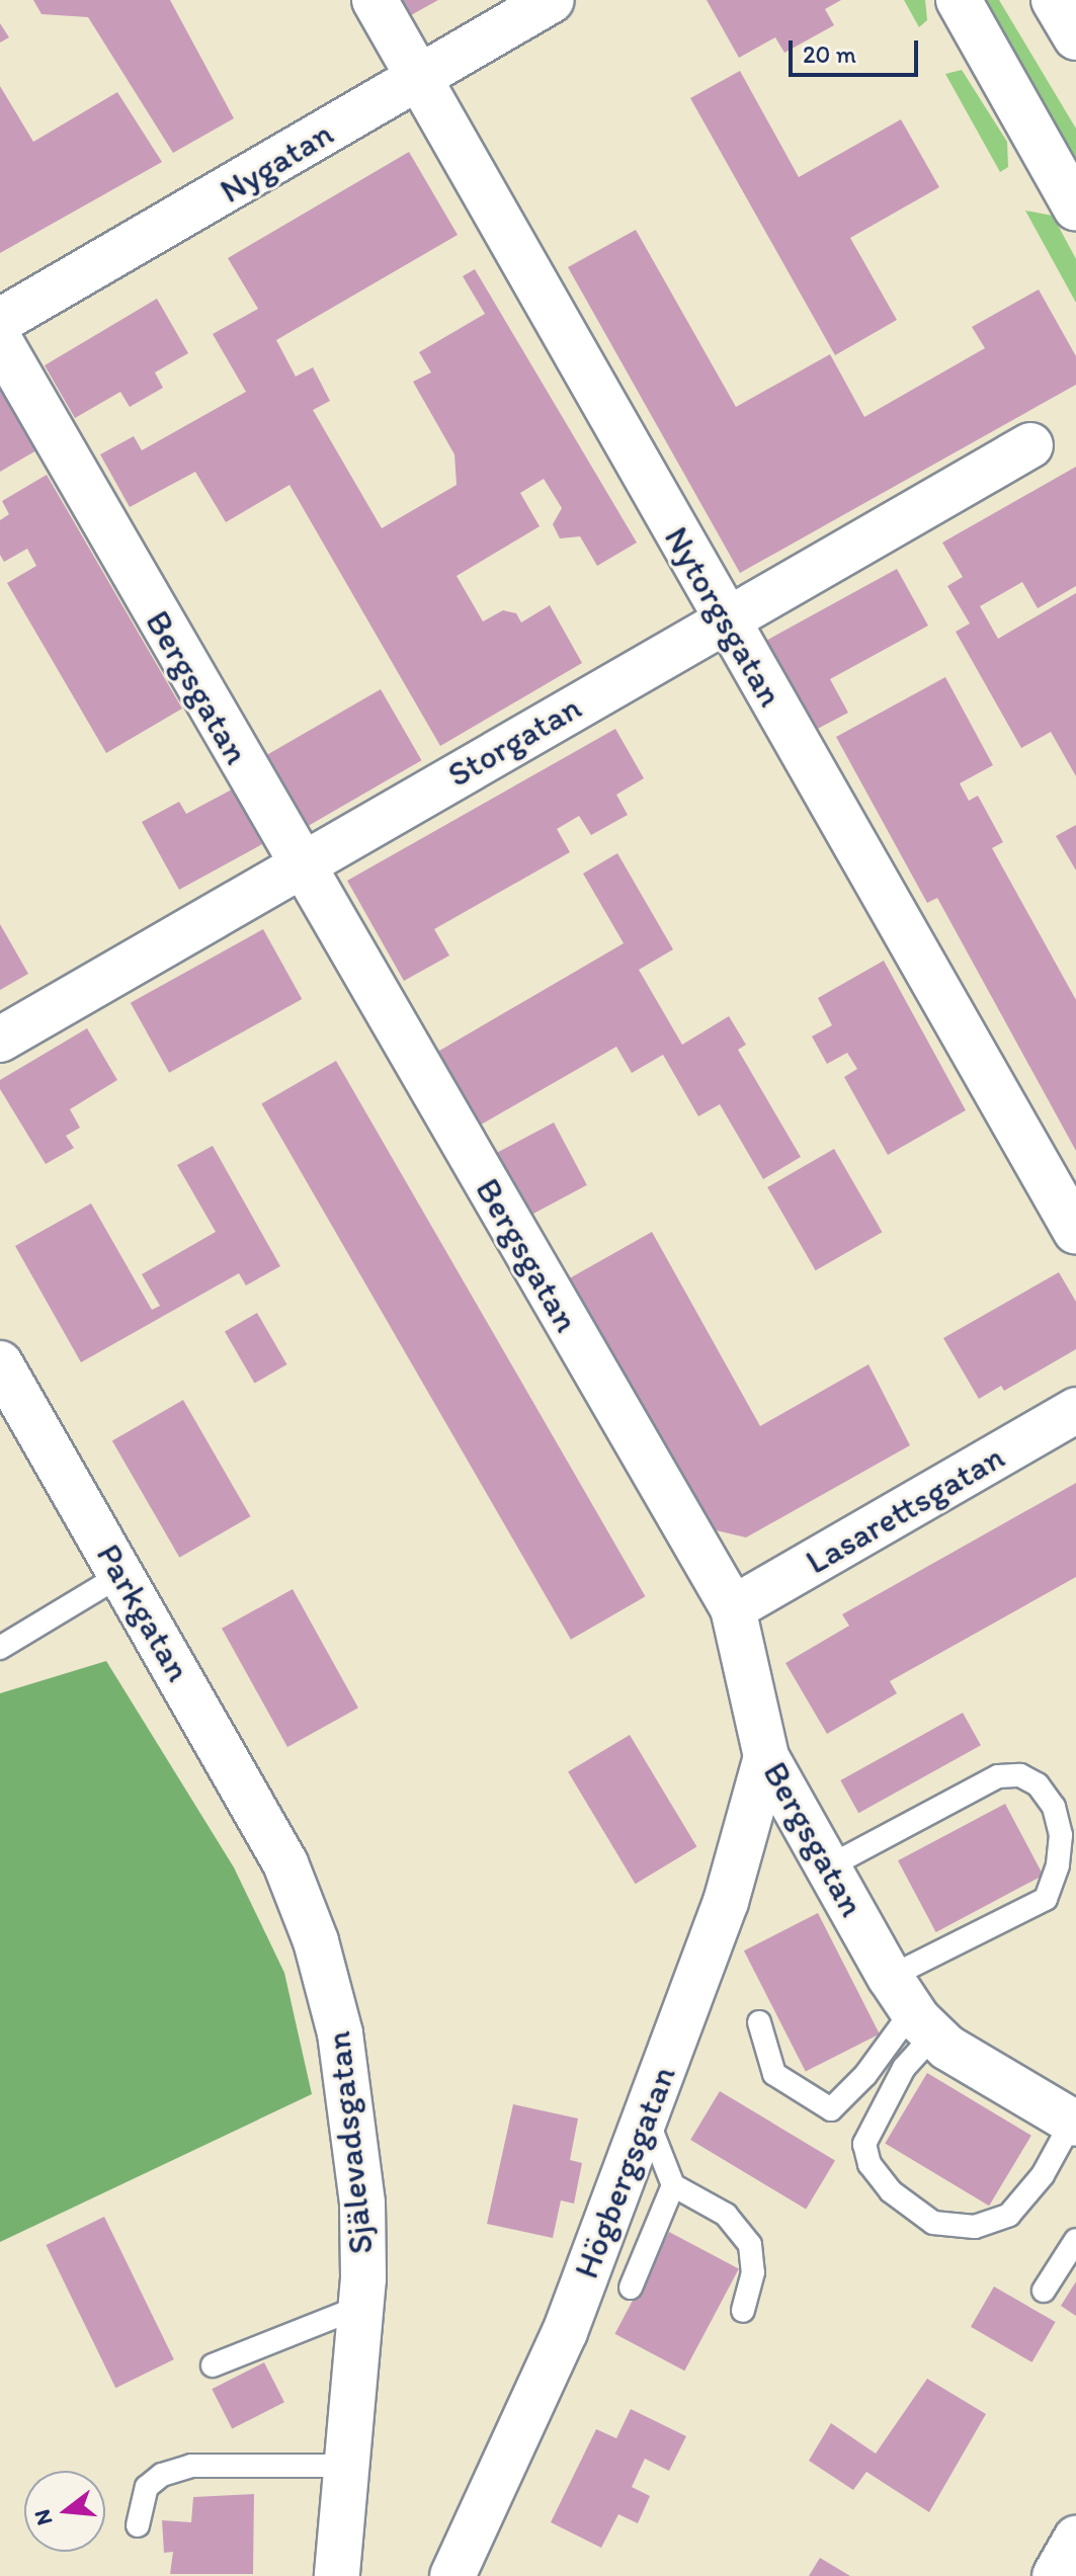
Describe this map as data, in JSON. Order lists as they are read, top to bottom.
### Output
{
  "streets": {
    "main road": [
      "Nygatan",
      "Nytorgsgatan",
      "Bergsgatan",
      "Storgatan",
      "Lasarettsgatan",
      "Parkgatan",
      "Själevadsgatan",
      "Högbergsgatan"
    ]
  },
  "crossings": [
    ["Nygatan", "Nytorgsgatan"],
    ["Nytorgsgatan", "Storgatan"],
    ["Bergsgatan", "Storgatan"],
    ["Bergsgatan", "Lasarettsgatan"],
    ["Bergsgatan", "Högbergsgatan"],
    ["Parkgatan", "Själevadsgatan"]
  ],
  "scale_bar": "20 m",
  "north": "left"
}
